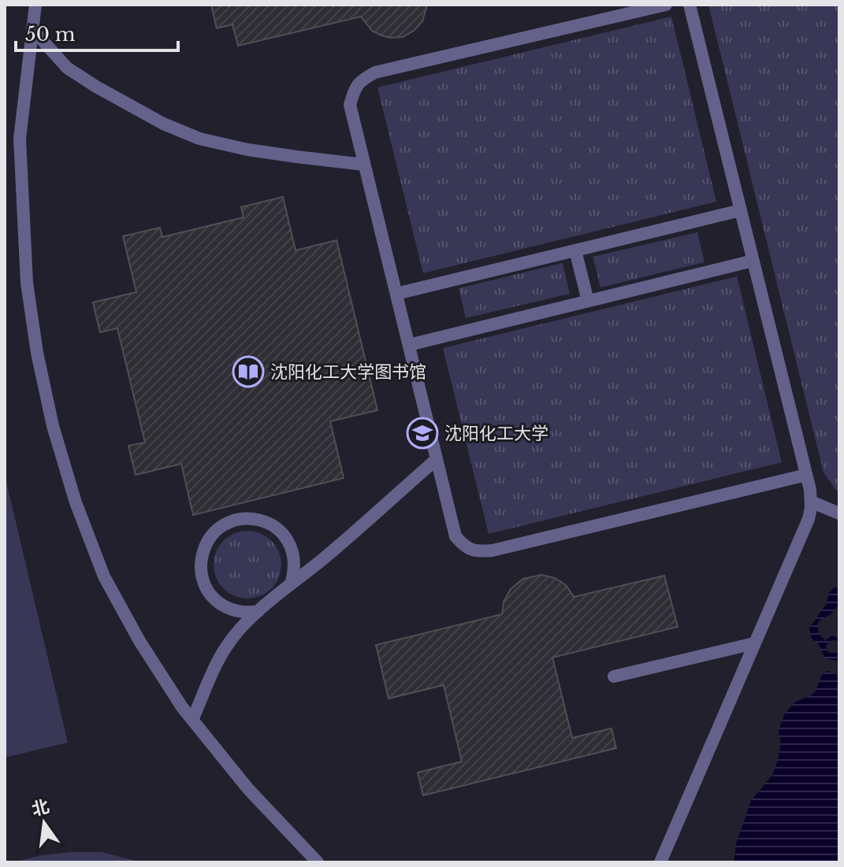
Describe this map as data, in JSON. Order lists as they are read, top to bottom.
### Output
{
  "places": {
    "library": ["沈阳化工大学图书馆"],
    "school or university": ["沈阳化工大学"]
  },
  "scale_bar": "50 m",
  "north": "top"
}
